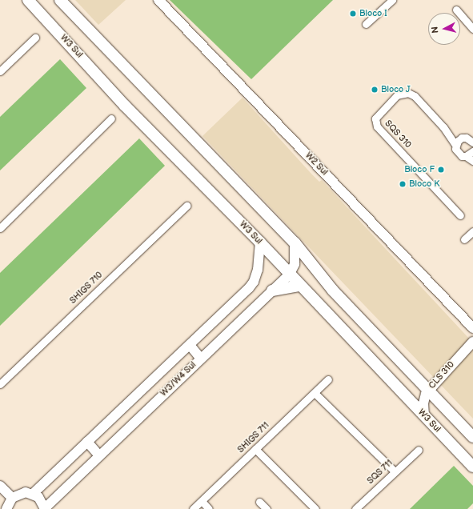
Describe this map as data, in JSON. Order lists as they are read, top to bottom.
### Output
{
  "streets": {
    "main road": [
      "W3 Sul",
      "W2 Sul",
      "CLS 310",
      "W3/W4 Sul"
    ],
    "street": [
      "SQS 310",
      "SHIGS 710",
      "SHIGS 711",
      "SQS 711"
    ]
  },
  "crossings": [
    ["W3 Sul", "CLS 310"],
    ["W3 Sul", "W3/W4 Sul"]
  ],
  "places": [
    "Bloco I",
    "Bloco J",
    "Bloco F",
    "Bloco K"
  ],
  "north": "left"
}
